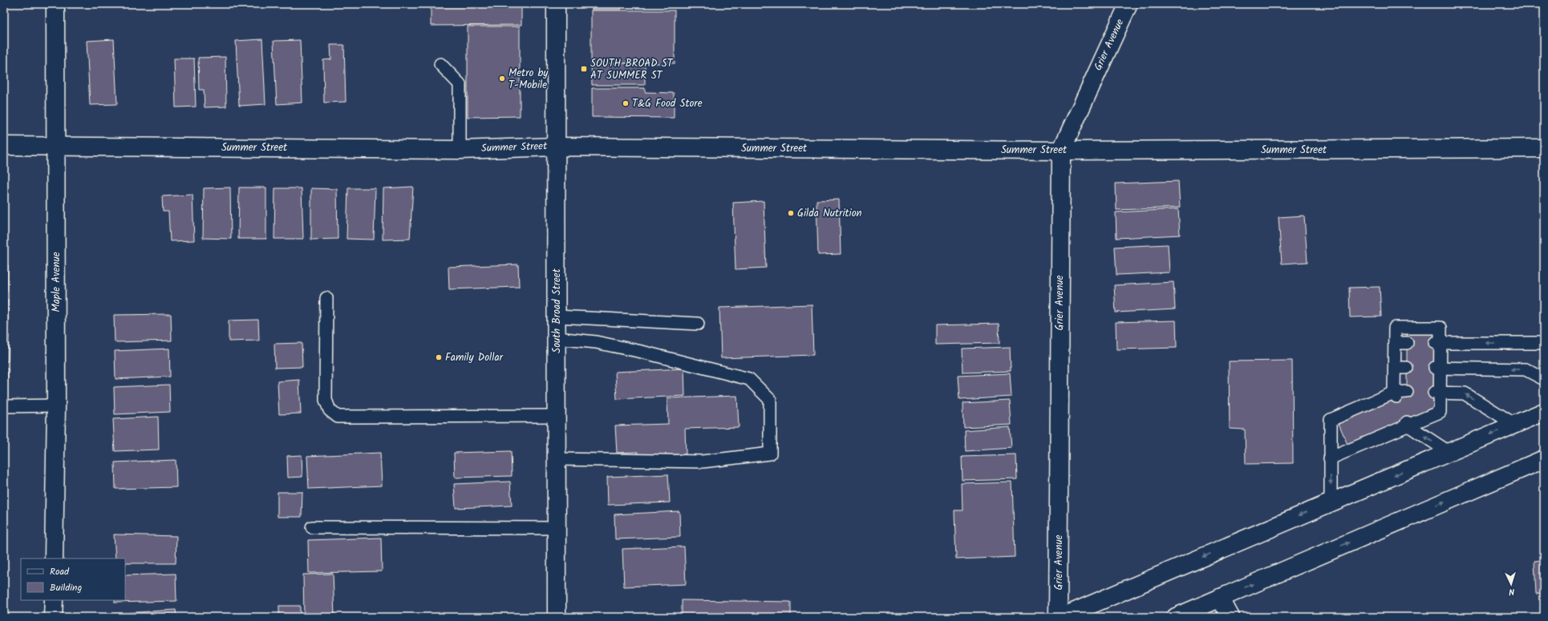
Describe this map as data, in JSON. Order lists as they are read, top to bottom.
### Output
{
  "streets": {
    "main road": [
      "Grier Avenue",
      "Summer Street",
      "Maple Avenue",
      "South Broad Street"
    ]
  },
  "crossings": [
    ["Grier Avenue", "Summer Street"],
    ["Summer Street", "Maple Avenue"],
    ["Summer Street", "South Broad Street"]
  ],
  "places": {
    "transit": ["SOUTH BROAD ST AT SUMMER ST"],
    "other": [
      "Metro by T-Mobile",
      "T&G Food Store",
      "Gilda Nutrition",
      "Family Dollar"
    ]
  },
  "legend": ["Road", "Building"],
  "north": "bottom"
}
